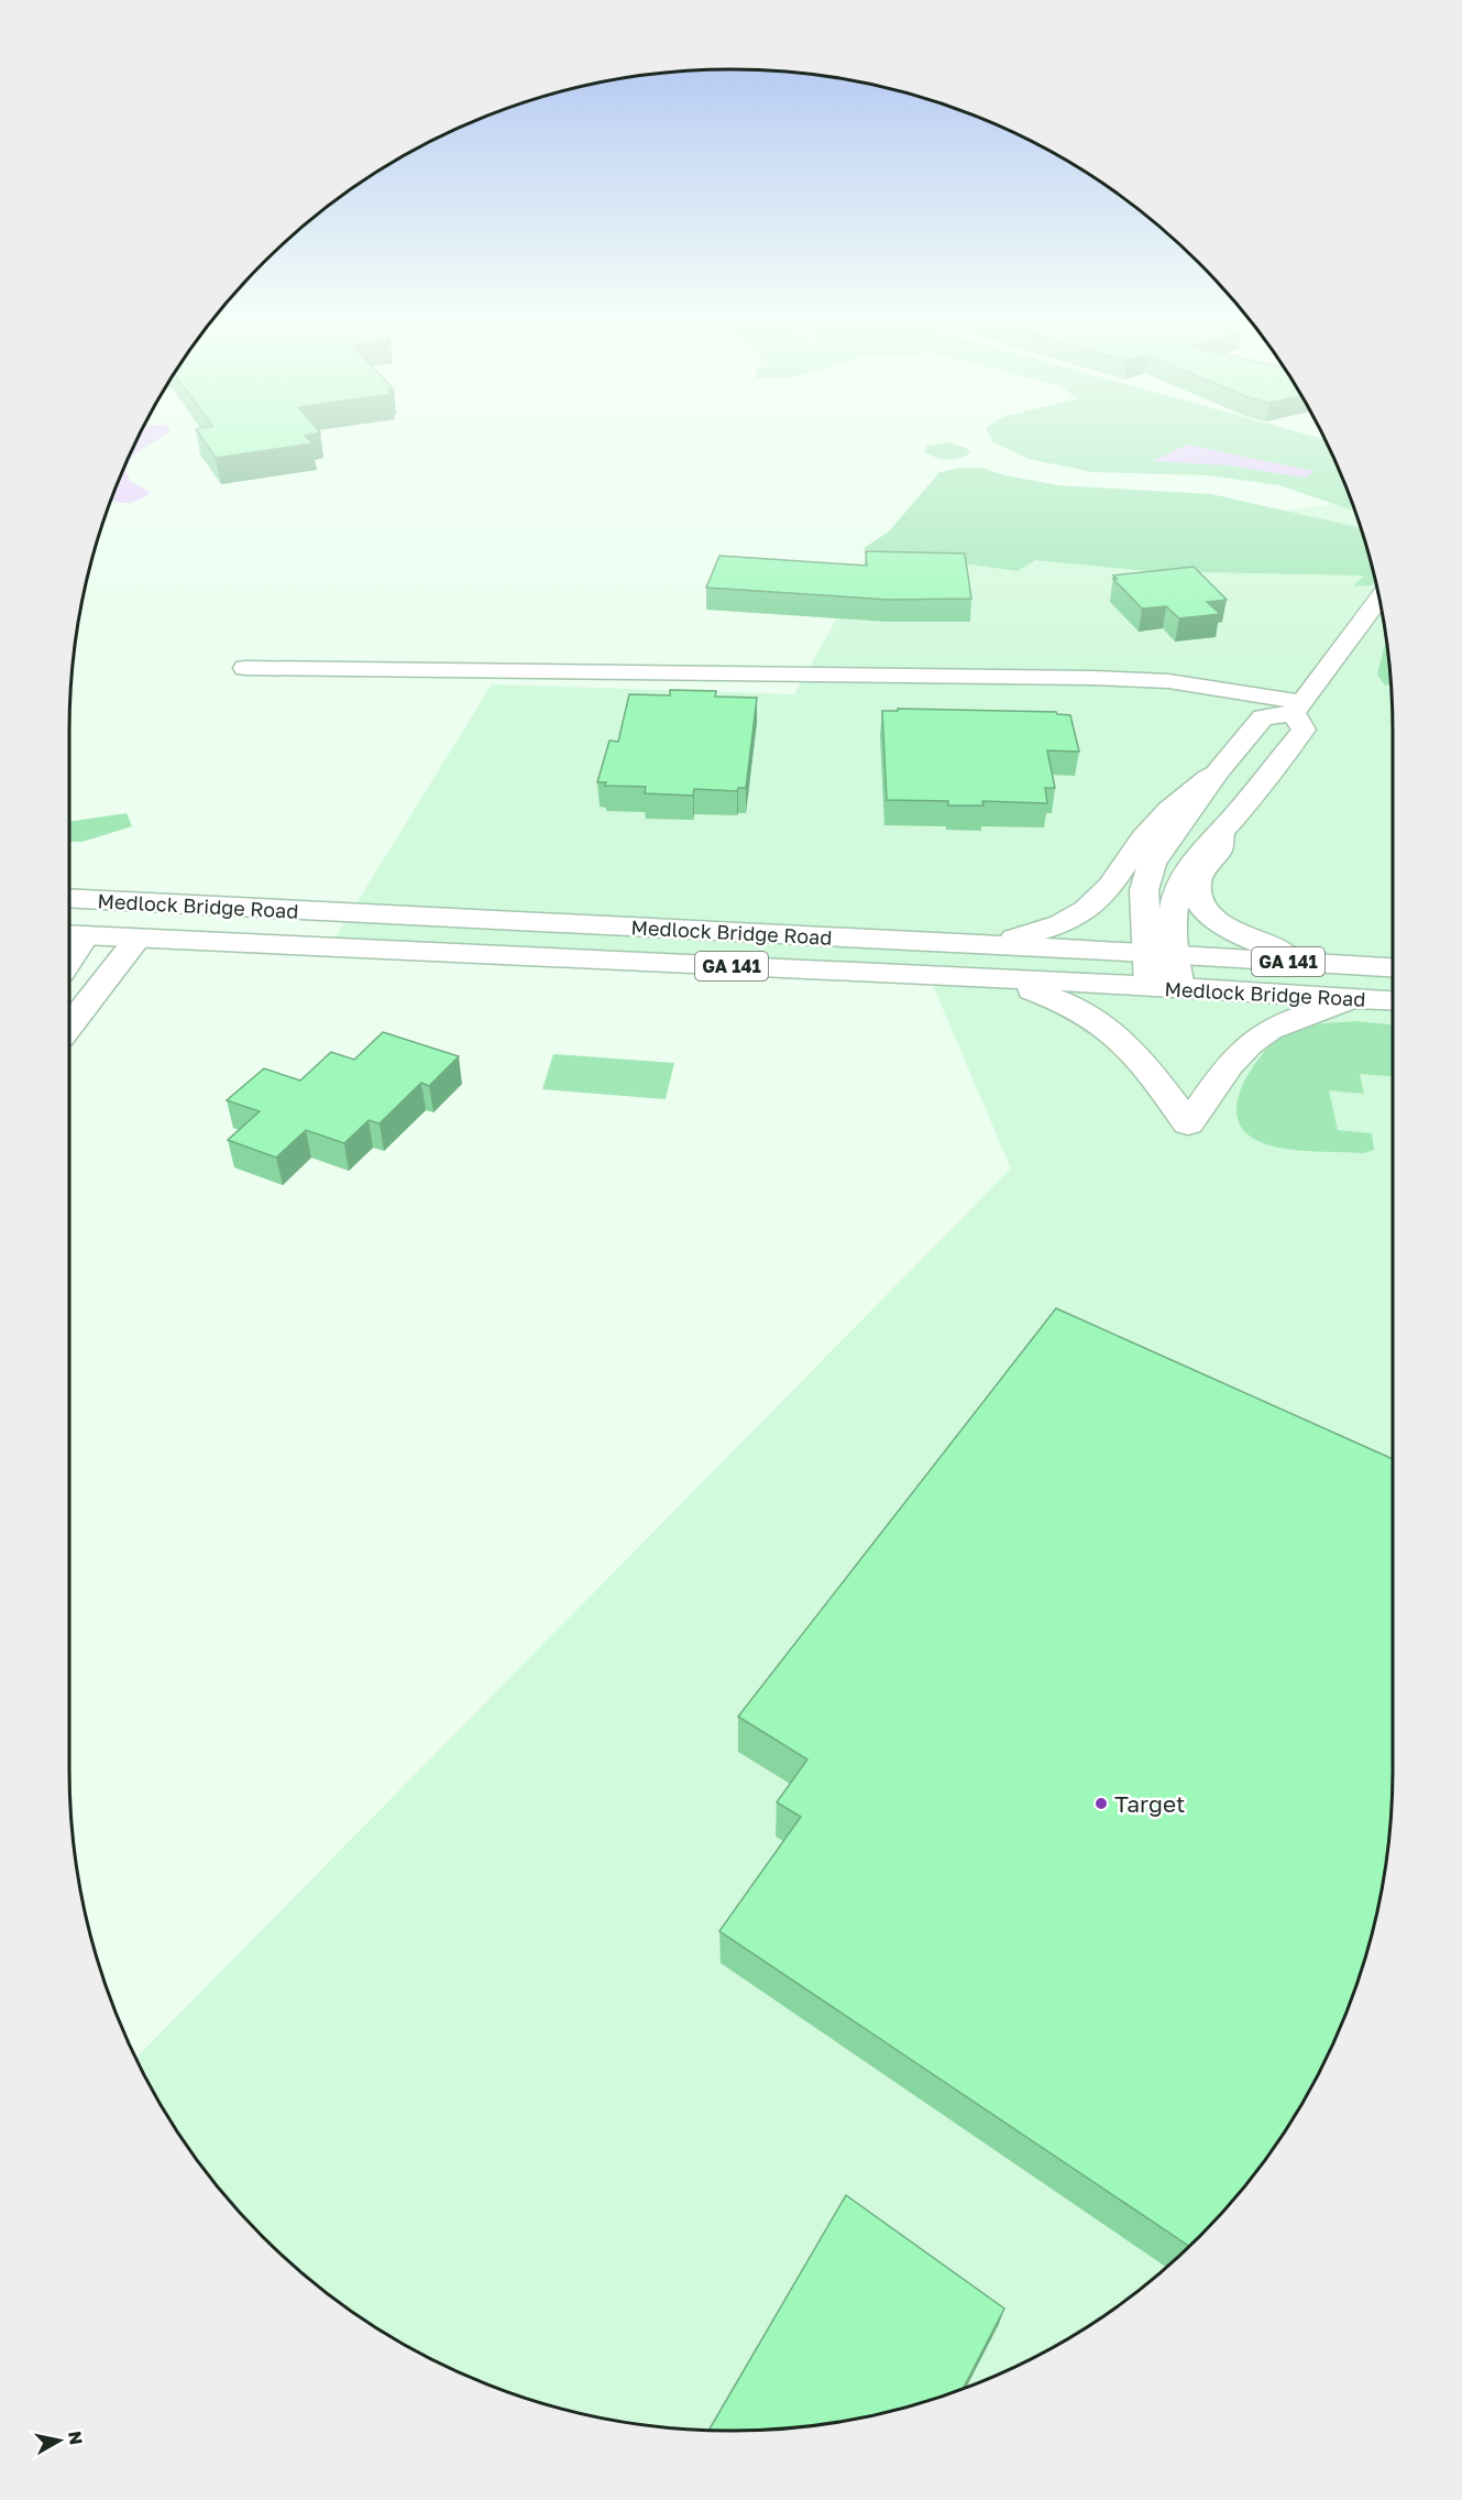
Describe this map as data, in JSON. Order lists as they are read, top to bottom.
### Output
{
  "streets": {
    "main road": ["Medlock Bridge Road", "GA 141"]
  },
  "places": ["Target"],
  "north": "right"
}
